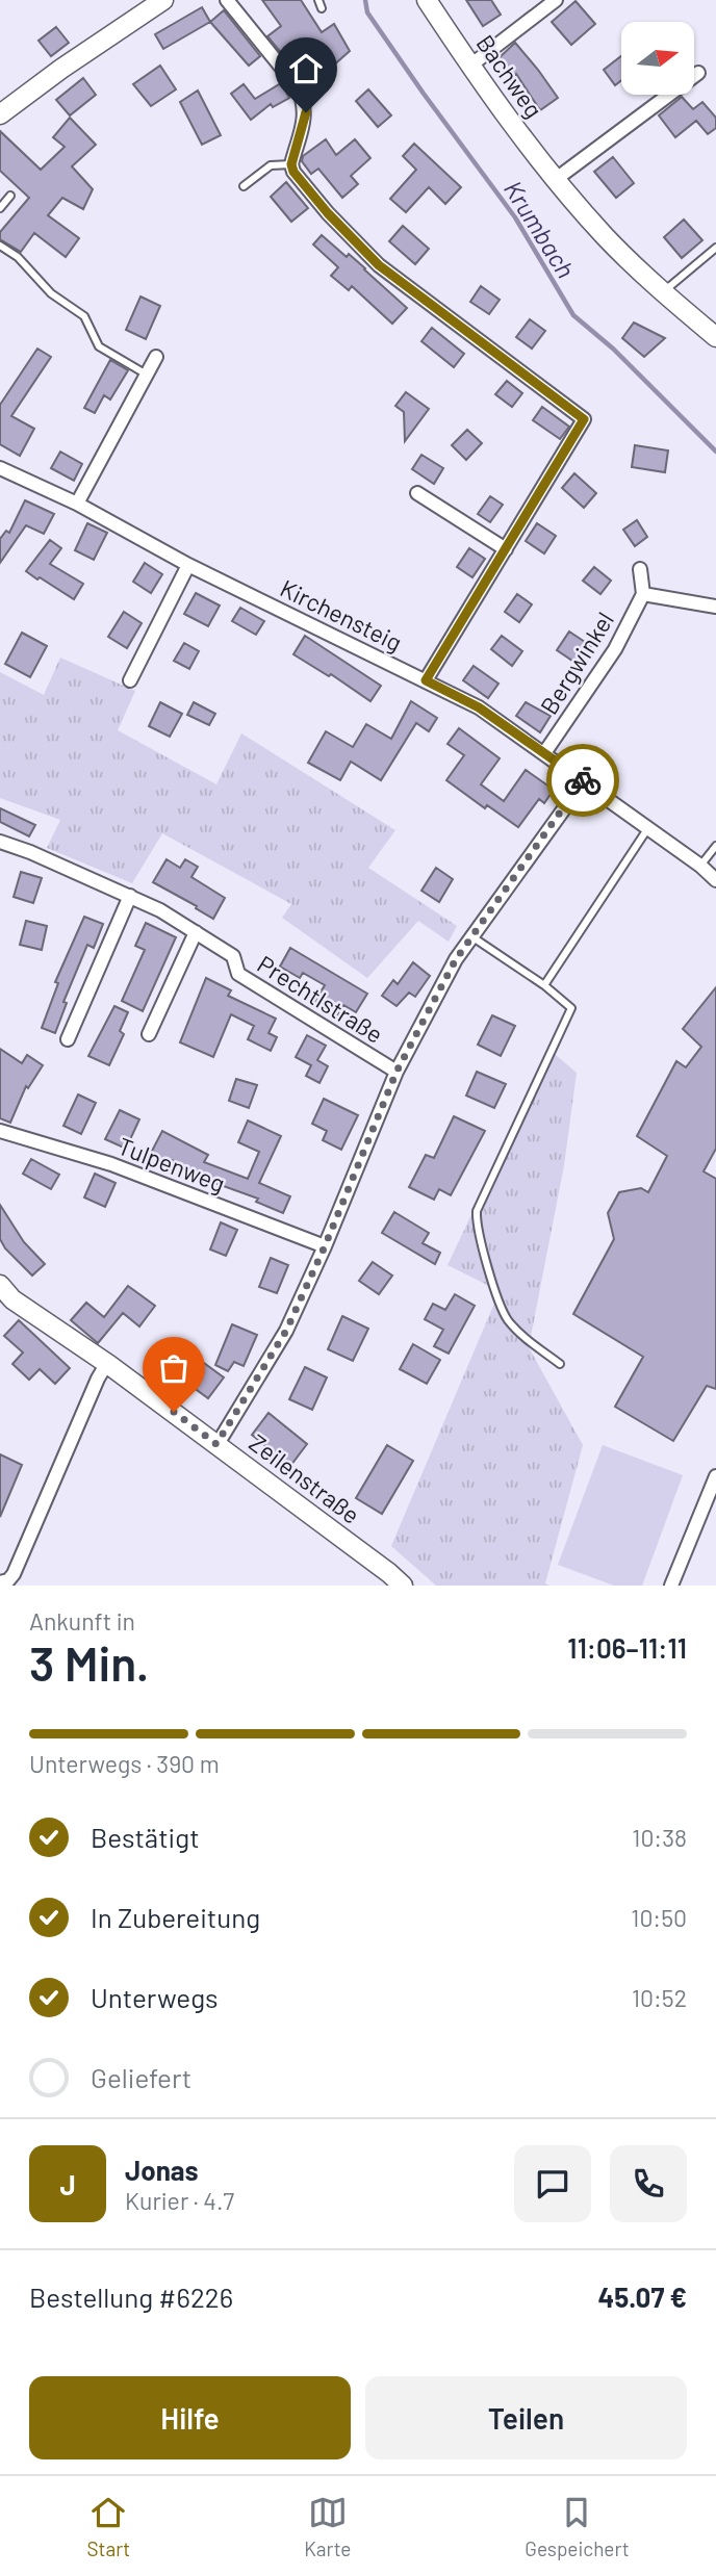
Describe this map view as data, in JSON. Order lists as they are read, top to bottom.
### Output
{
  "streets": {
    "street": [
      "Bachweg",
      "Kirchensteig",
      "Bergwinkel",
      "Prechtlstraße",
      "Tulpenweg",
      "Zeilenstraße"
    ]
  },
  "crossings": [
    ["Kirchensteig", "Bergwinkel"]
  ],
  "water": ["Krumbach"],
  "north": "right",
  "page": {
    "heading": ["3 Min.", "Ankunft in", "11:06–11:11"],
    "panel": [
      "Jonas",
      "Kurier · 4.7",
      "Bestellung #6226",
      "45.07 €"
    ],
    "bar": "Unterwegs · 390 m",
    "list": [
      ["Bestätigt", "10:38"],
      ["In Zubereitung", "10:50"],
      ["Unterwegs", "10:52"],
      "Geliefert"
    ],
    "round": "J",
    "buttons": ["Hilfe", "Teilen"],
    "tabs": ["Start", "Karte", "Gespeichert"]
  }
}
